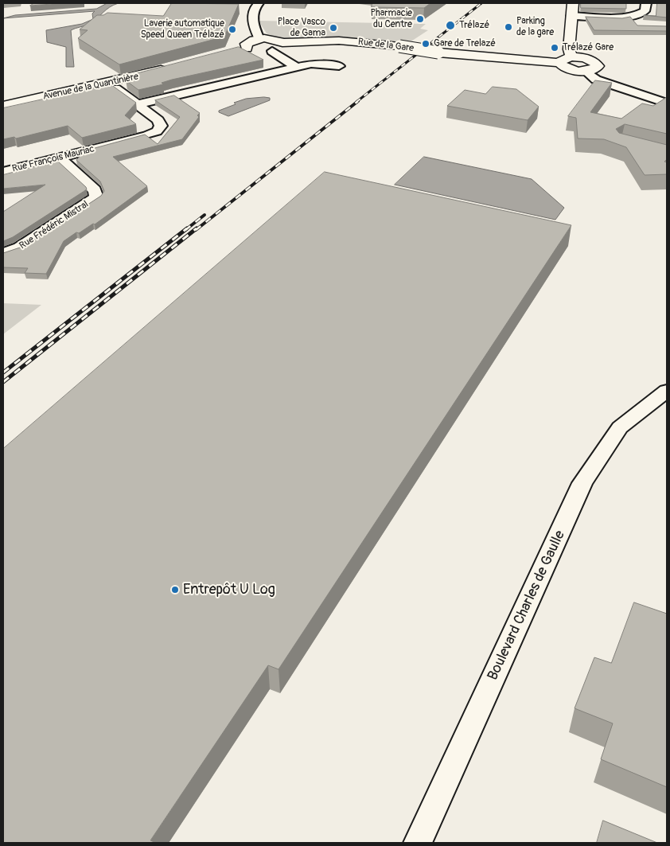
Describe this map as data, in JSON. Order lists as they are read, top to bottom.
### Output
{
  "streets": {
    "street": [
      "Rue de la Gare",
      "Avenue de la Quantinière",
      "Rue François Mauriac",
      "Rue Frédéric Mistral",
      "Boulevard Charles de Gaulle"
    ]
  },
  "crossings": [
    ["Avenue de la Quantinière", "Rue François Mauriac"],
    ["Rue François Mauriac", "Rue Frédéric Mistral"]
  ],
  "places": [
    "Pharmacie du Centre",
    "Trélazé",
    "Parking de la gare",
    "Place Vasco de Gama",
    "Laverie automatique Speed Queen Trélazé",
    "Gare de Trelazé",
    "Trélazé Gare",
    "Entrepôt U Log"
  ]
}
